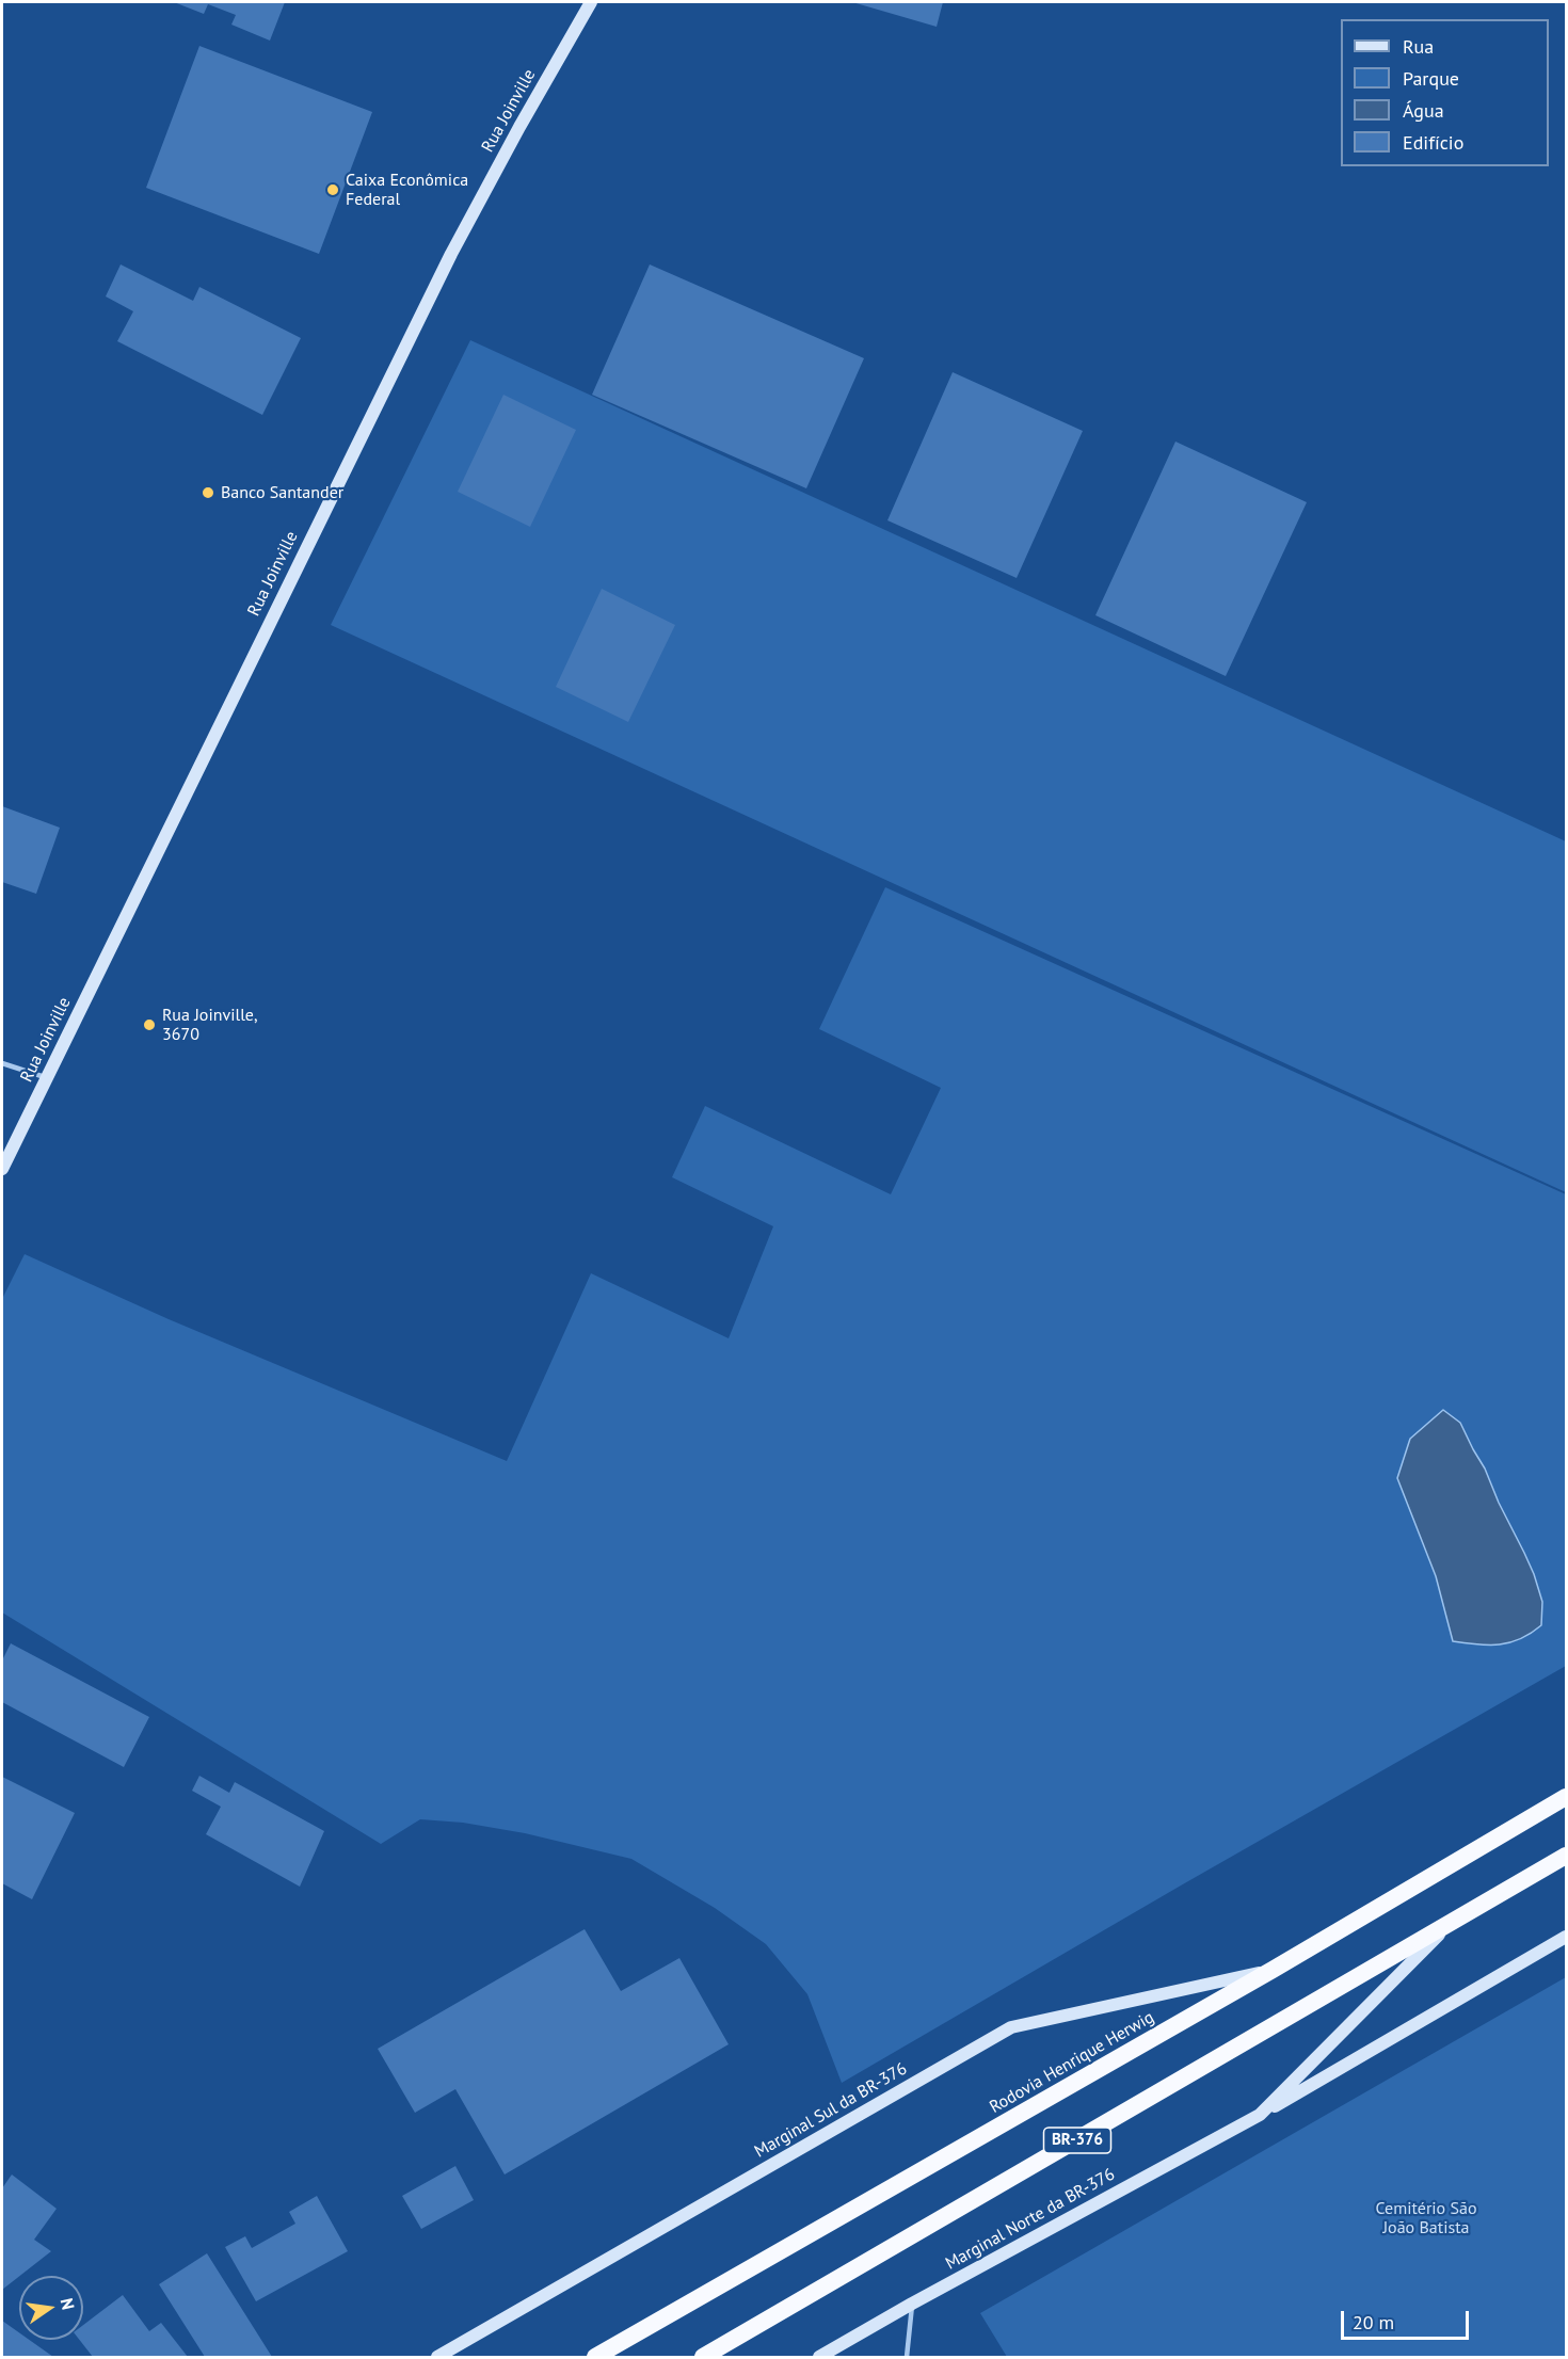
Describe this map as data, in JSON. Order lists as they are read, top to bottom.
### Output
{
  "streets": {
    "highway": ["Rodovia Henrique Herwig", "BR-376"],
    "main road": ["Rua Joinville", "Marginal Sul da BR-376", "Marginal Norte da BR-376"]
  },
  "crossings": [
    ["Rodovia Henrique Herwig", "Marginal Sul da BR-376"],
    ["BR-376", "Marginal Norte da BR-376"]
  ],
  "parks": ["Cemitério São João Batista"],
  "places": ["Caixa Econômica Federal", "Banco Santander", "Rua Joinville, 3670"],
  "legend": [
    "Rua",
    "Parque",
    "Água",
    "Edifício"
  ],
  "scale_bar": "20 m",
  "north": "right"
}
